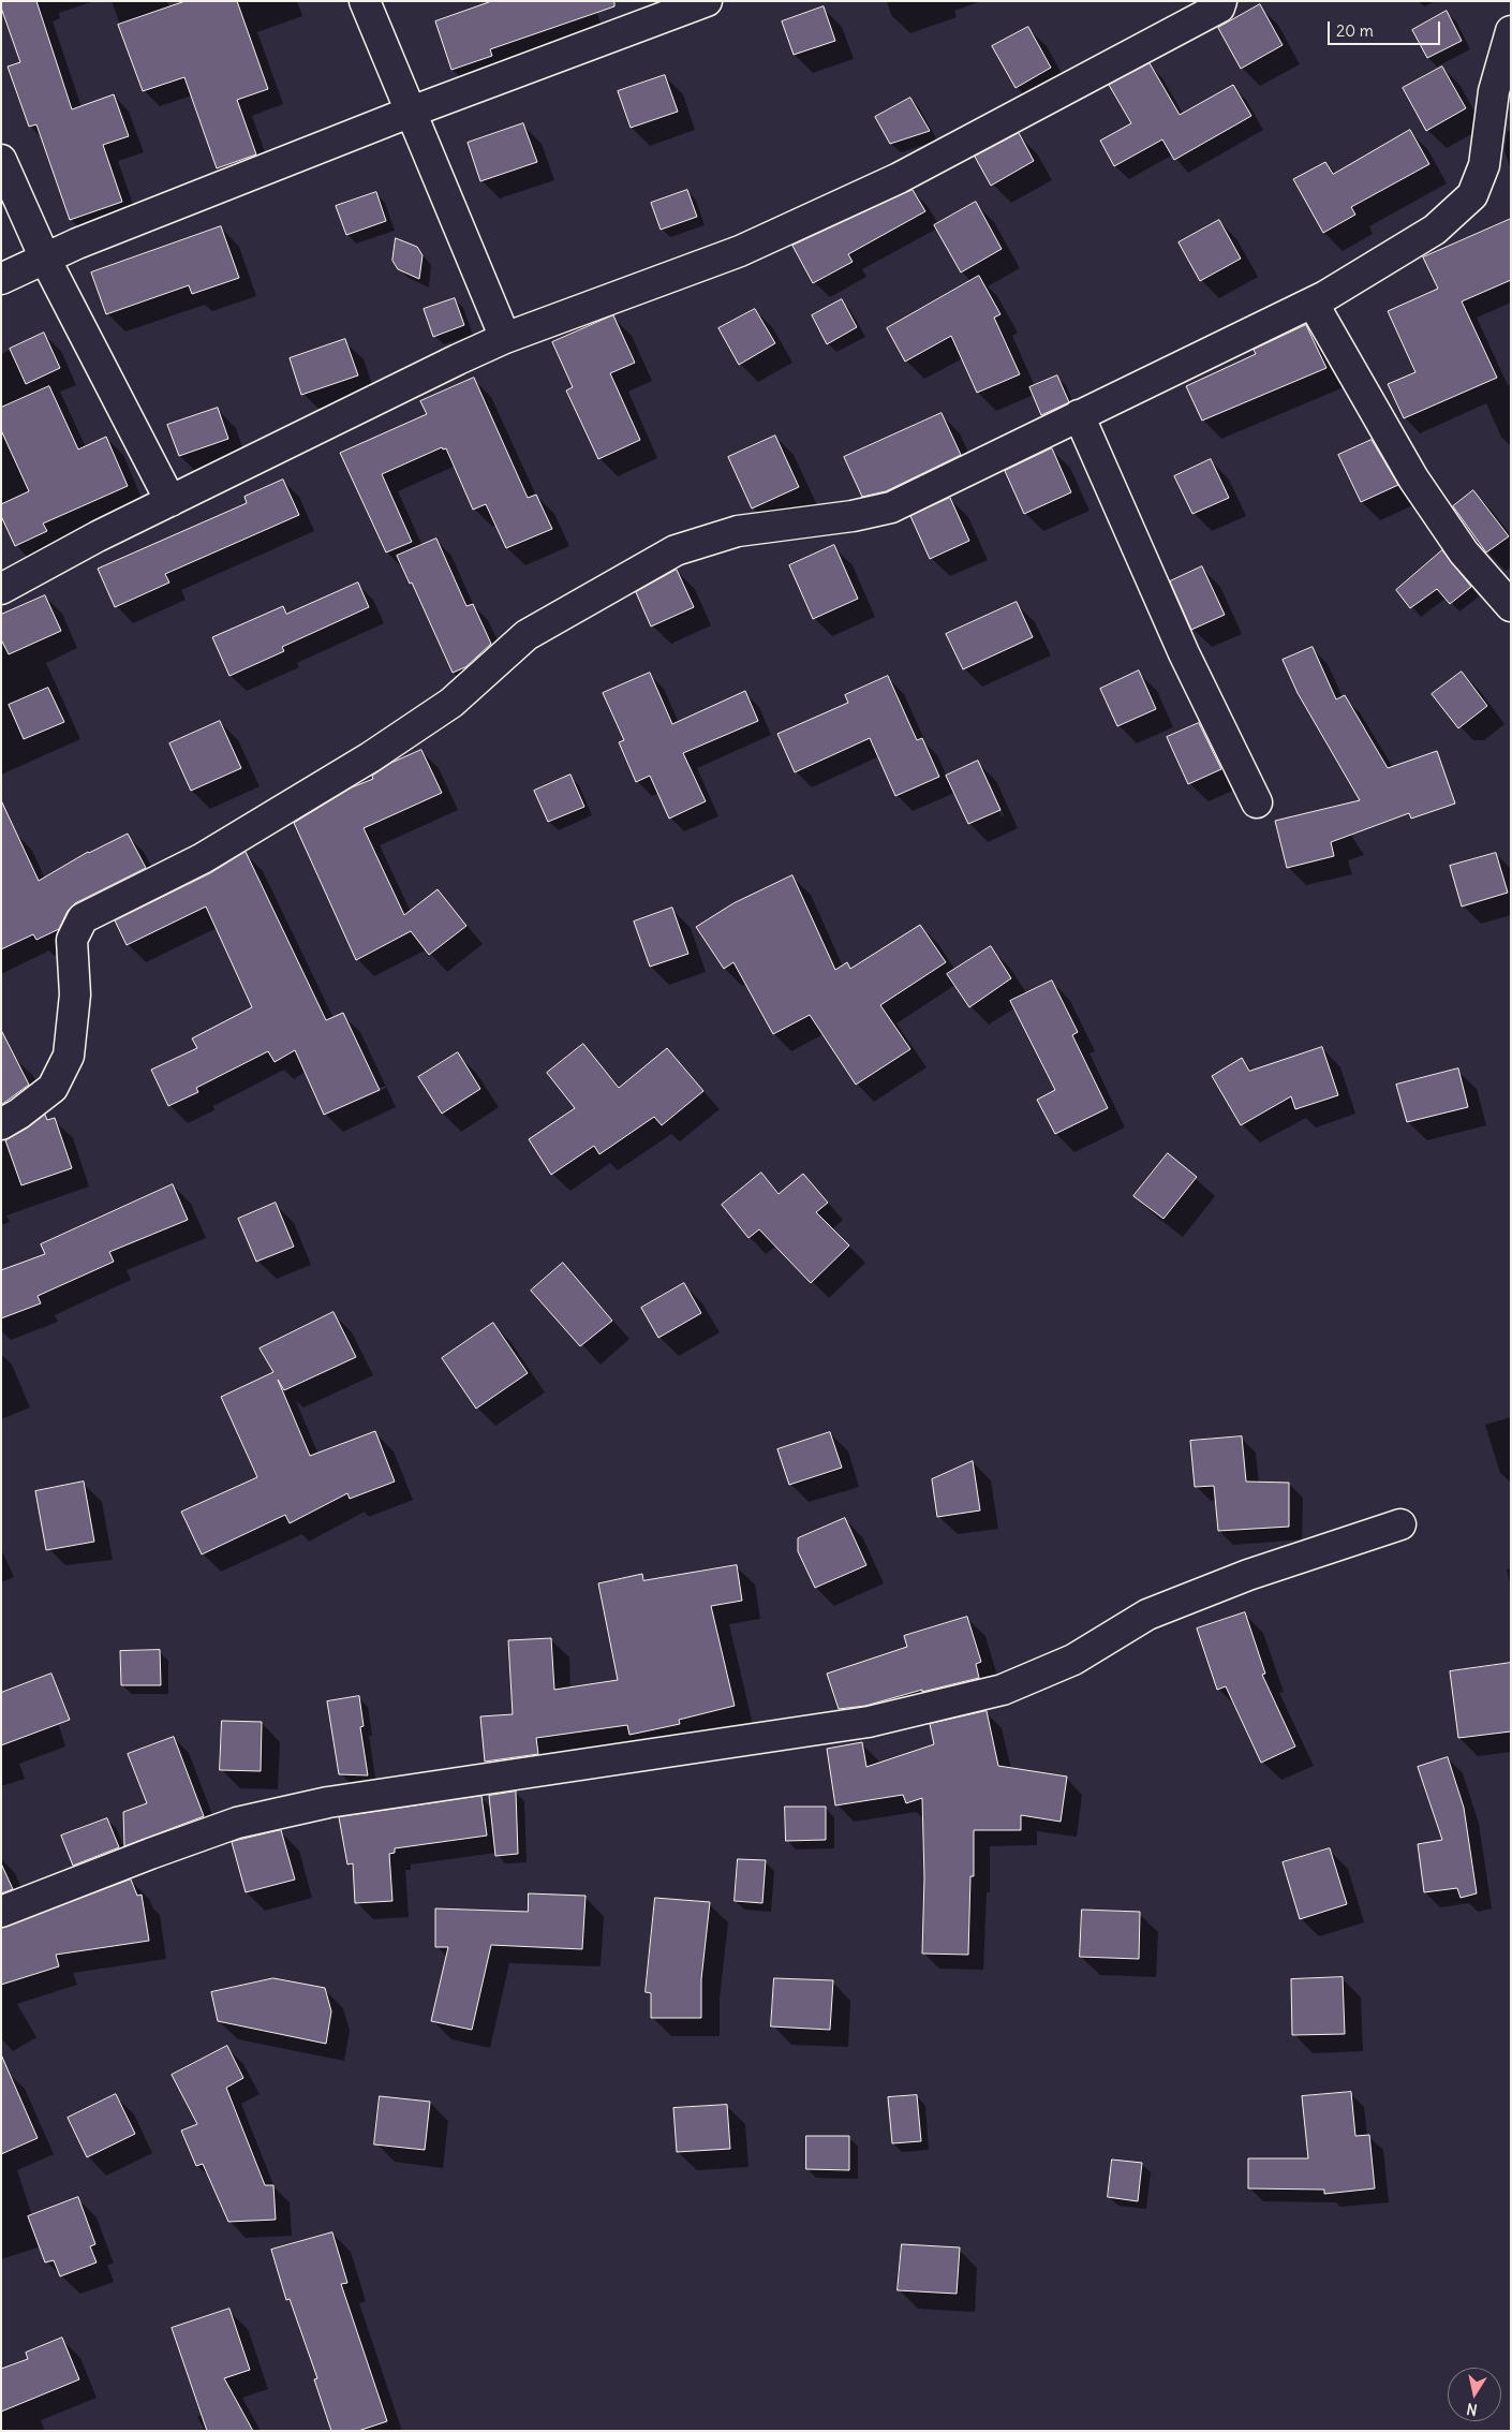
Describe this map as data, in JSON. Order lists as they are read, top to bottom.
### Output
{
  "scale_bar": "20 m",
  "north": "bottom"
}
